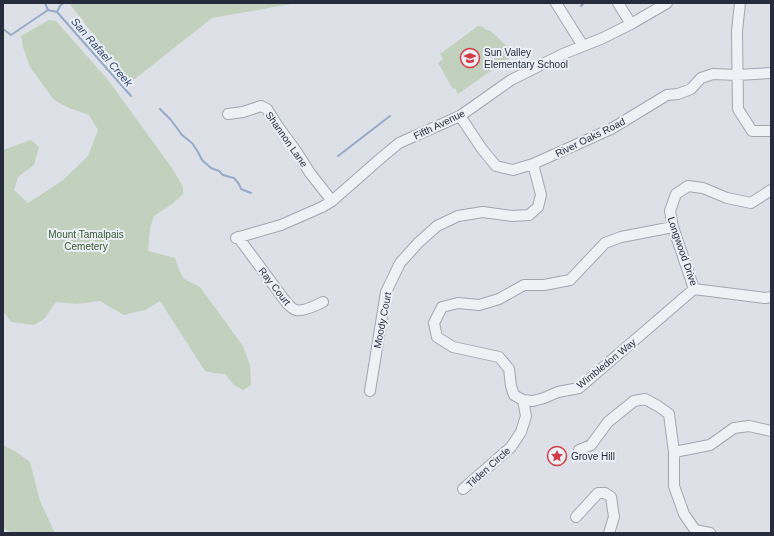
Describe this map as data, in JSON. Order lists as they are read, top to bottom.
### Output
{
  "streets": {
    "street": [
      "Fifth Avenue",
      "River Oaks Road",
      "Shannon Lane",
      "Longwood Drive",
      "Ray Court",
      "Moody Court",
      "Wimbledon Way",
      "Tilden Circle"
    ]
  },
  "crossings": [
    ["Fifth Avenue", "River Oaks Road"],
    ["Fifth Avenue", "Shannon Lane"],
    ["Fifth Avenue", "Ray Court"],
    ["River Oaks Road", "Moody Court"],
    ["Longwood Drive", "Wimbledon Way"],
    ["Wimbledon Way", "Tilden Circle"]
  ],
  "water": ["San Rafael Creek"],
  "parks": ["Mount Tamalpais Cemetery"],
  "places": {
    "school or university": ["Sun Valley Elementary School"],
    "place": ["Grove Hill"]
  }
}
